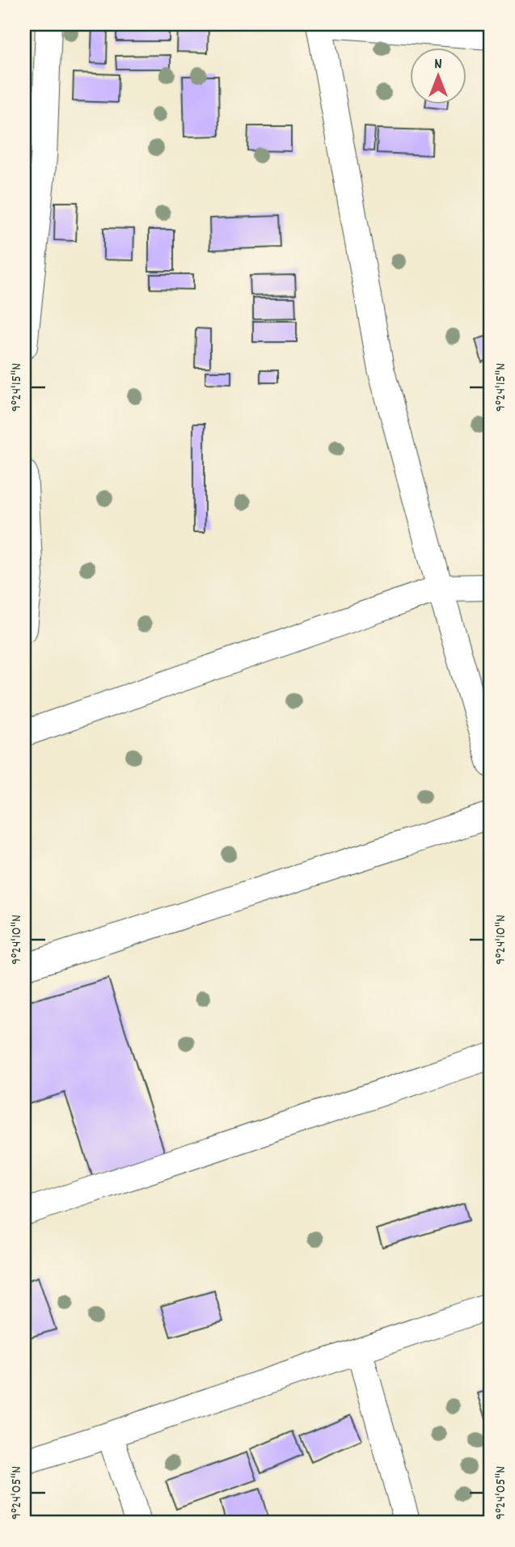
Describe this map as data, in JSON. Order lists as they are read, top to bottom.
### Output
{
  "north": "top",
  "coordinates": ["9°24'15\"N", "9°24'10\"N", "9°24'05\"N"]
}
